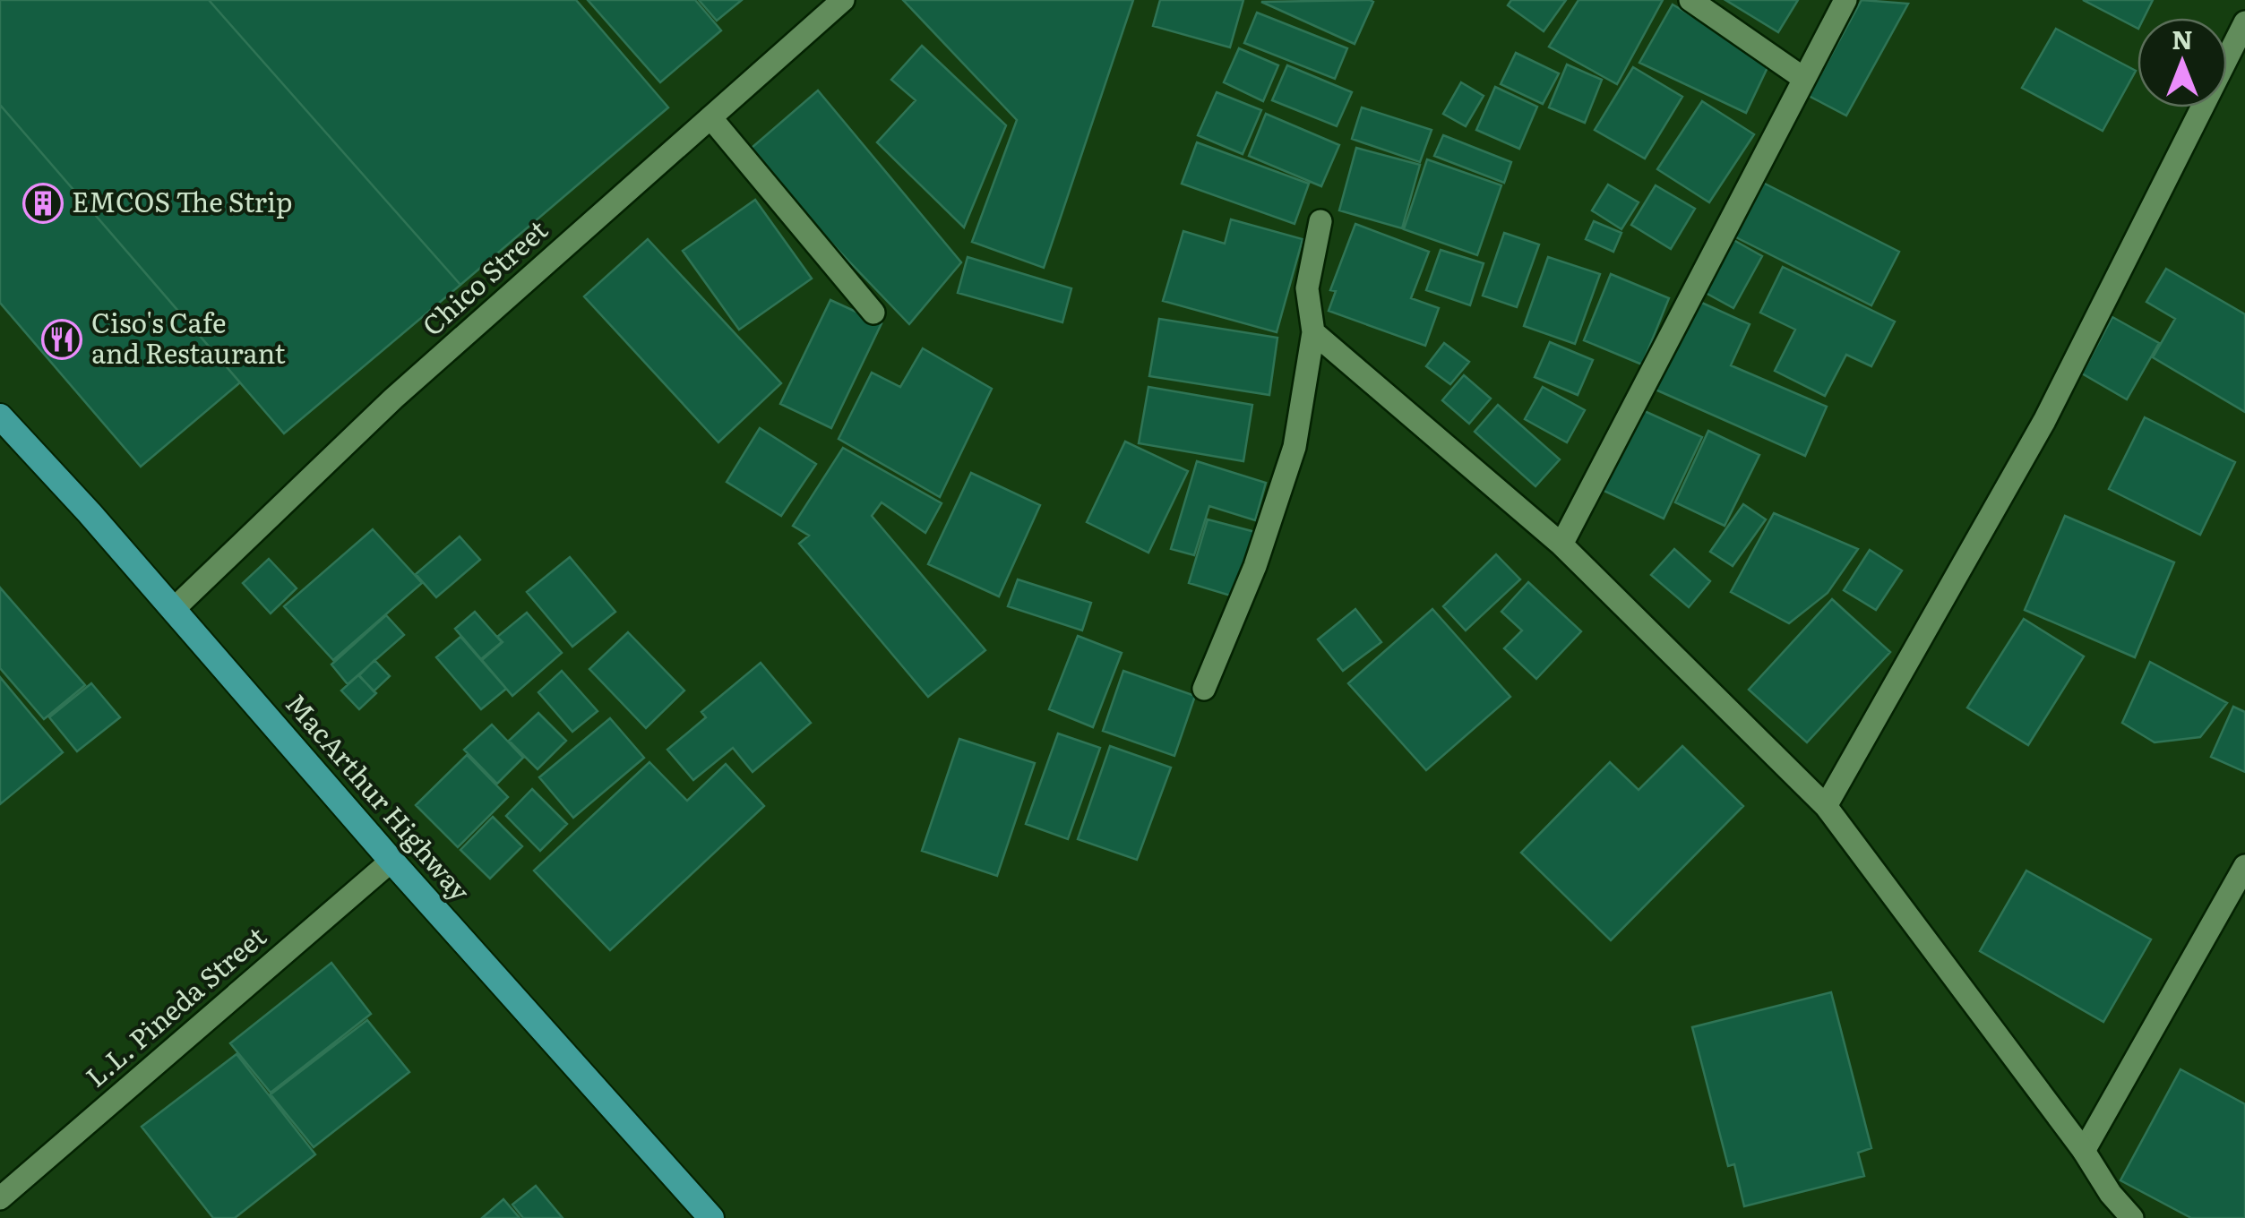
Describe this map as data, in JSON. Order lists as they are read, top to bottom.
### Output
{
  "streets": {
    "highway": ["MacArthur Highway"],
    "street": ["Chico Street", "L.L. Pineda Street"]
  },
  "crossings": [
    ["Chico Street", "MacArthur Highway"],
    ["MacArthur Highway", "L.L. Pineda Street"]
  ],
  "places": {
    "building": ["EMCOS The Strip"],
    "restaurant": ["Ciso's Cafe and Restaurant"]
  },
  "north": "top"
}
